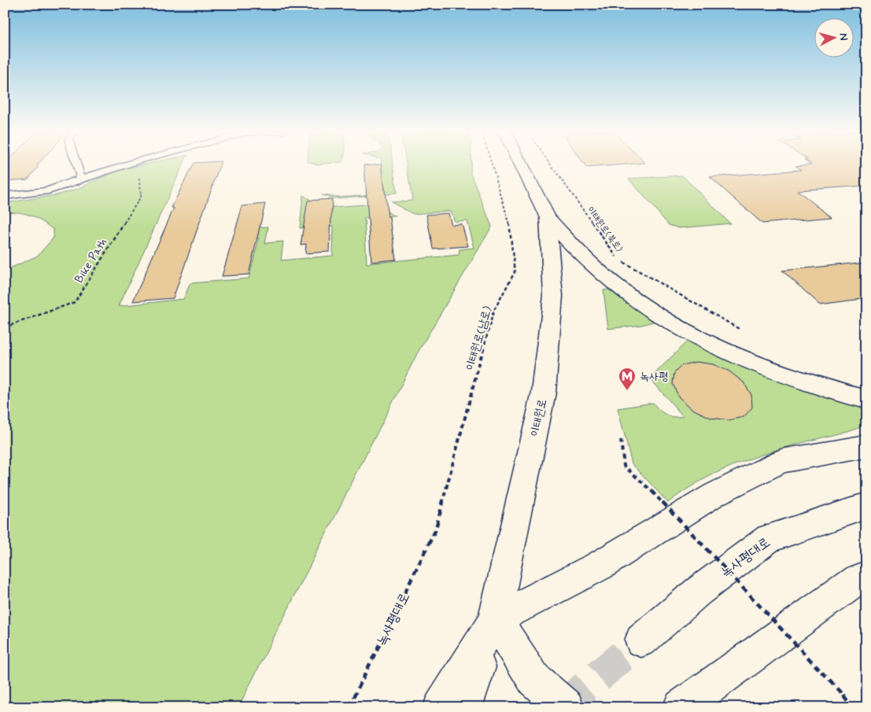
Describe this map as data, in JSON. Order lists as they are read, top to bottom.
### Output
{
  "streets": {
    "main road": ["이태원로", "녹사평대로"],
    "path": ["이태원로(북로)", "Bike Path", "이태원로(남로)"]
  },
  "crossings": [
    ["이태원로(남로)", "녹사평대로"]
  ],
  "places": {
    "metro station": ["녹사평"]
  },
  "north": "right"
}
